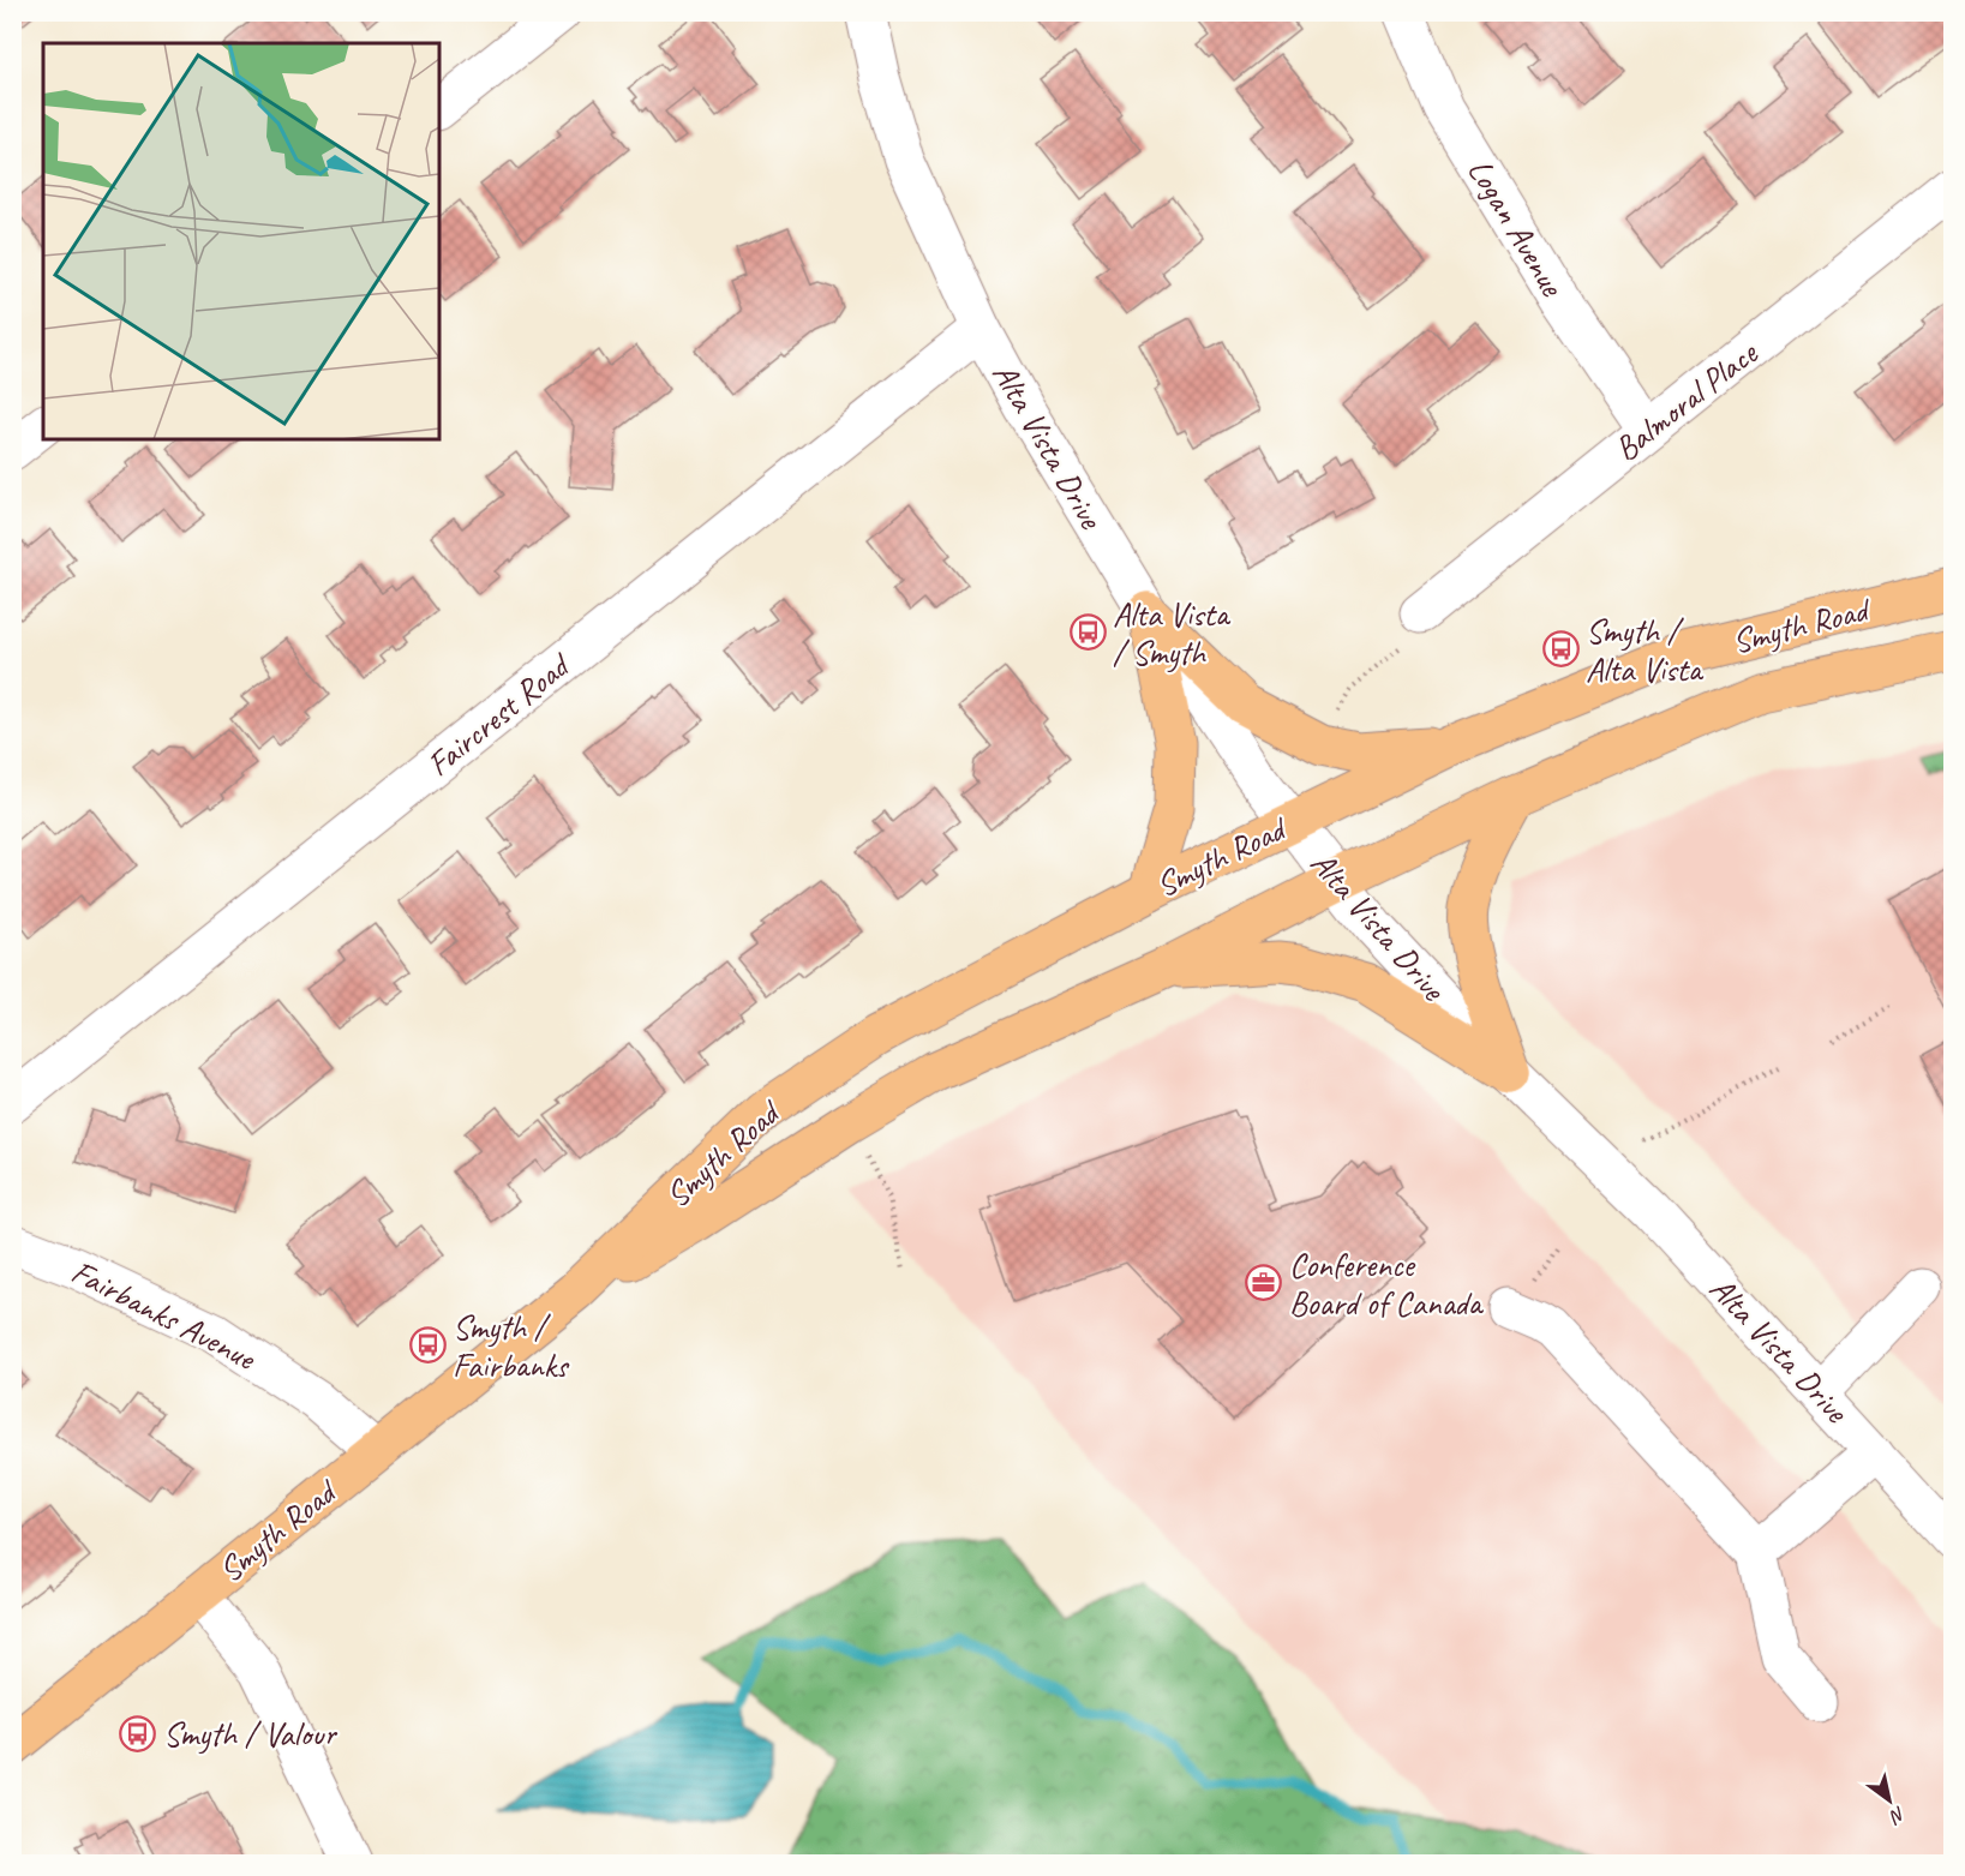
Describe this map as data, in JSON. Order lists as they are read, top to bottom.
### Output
{
  "streets": {
    "main road": ["Smyth Road"],
    "street": [
      "Logan Avenue",
      "Balmoral Place",
      "Alta Vista Drive",
      "Faircrest Road",
      "Fairbanks Avenue"
    ]
  },
  "crossings": [
    ["Logan Avenue", "Balmoral Place"],
    ["Alta Vista Drive", "Smyth Road"],
    ["Alta Vista Drive", "Faircrest Road"],
    ["Smyth Road", "Fairbanks Avenue"]
  ],
  "places": {
    "bus stop": [
      "Alta Vista / Smyth",
      "Smyth / Alta Vista",
      "Smyth / Fairbanks",
      "Smyth / Valour"
    ],
    "office": ["Conference Board of Canada"]
  },
  "north": "bottom right"
}
